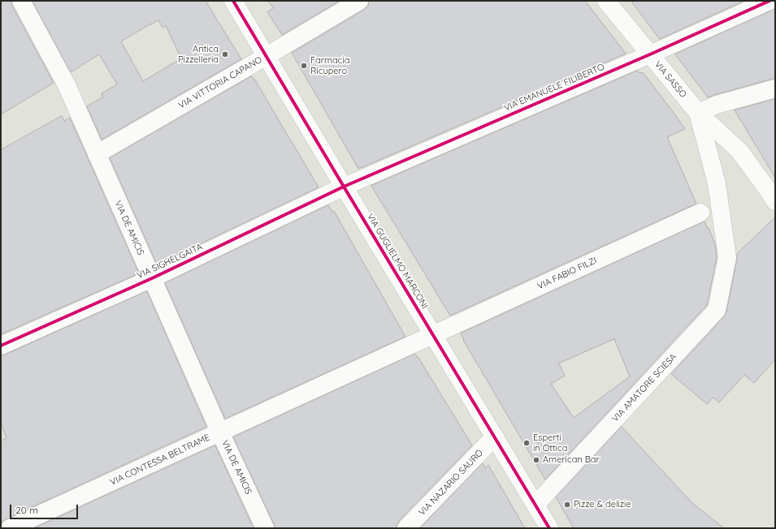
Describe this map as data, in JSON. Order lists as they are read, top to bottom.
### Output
{
  "streets": {
    "street": [
      "VIA SASSO",
      "VIA VITTORIA CAPANO",
      "VIA EMANUELE FILIBERTO",
      "VIA DE AMICIS",
      "VIA SIGHELGAITA",
      "VIA GUGLIELMO MARCONI",
      "VIA FABIO FILZI",
      "VIA AMATORE SCIESA",
      "VIA CONTESSA BELTRAME",
      "VIA NAZARIO SAURO"
    ]
  },
  "crossings": [
    ["VIA SASSO", "VIA EMANUELE FILIBERTO"],
    ["VIA SASSO", "VIA AMATORE SCIESA"],
    ["VIA VITTORIA CAPANO", "VIA DE AMICIS"],
    ["VIA VITTORIA CAPANO", "VIA GUGLIELMO MARCONI"],
    ["VIA EMANUELE FILIBERTO", "VIA SIGHELGAITA"],
    ["VIA EMANUELE FILIBERTO", "VIA GUGLIELMO MARCONI"],
    ["VIA DE AMICIS", "VIA SIGHELGAITA"],
    ["VIA DE AMICIS", "VIA CONTESSA BELTRAME"],
    ["VIA SIGHELGAITA", "VIA GUGLIELMO MARCONI"],
    ["VIA GUGLIELMO MARCONI", "VIA FABIO FILZI"],
    ["VIA GUGLIELMO MARCONI", "VIA AMATORE SCIESA"],
    ["VIA GUGLIELMO MARCONI", "VIA CONTESSA BELTRAME"],
    ["VIA GUGLIELMO MARCONI", "VIA NAZARIO SAURO"],
    ["VIA FABIO FILZI", "VIA CONTESSA BELTRAME"]
  ],
  "places": [
    "Antica Pizzelleria",
    "Farmacia Ricupero",
    "Esperti in Ottica",
    "American Bar",
    "Pizze & delizie"
  ],
  "scale_bar": "20 m"
}
